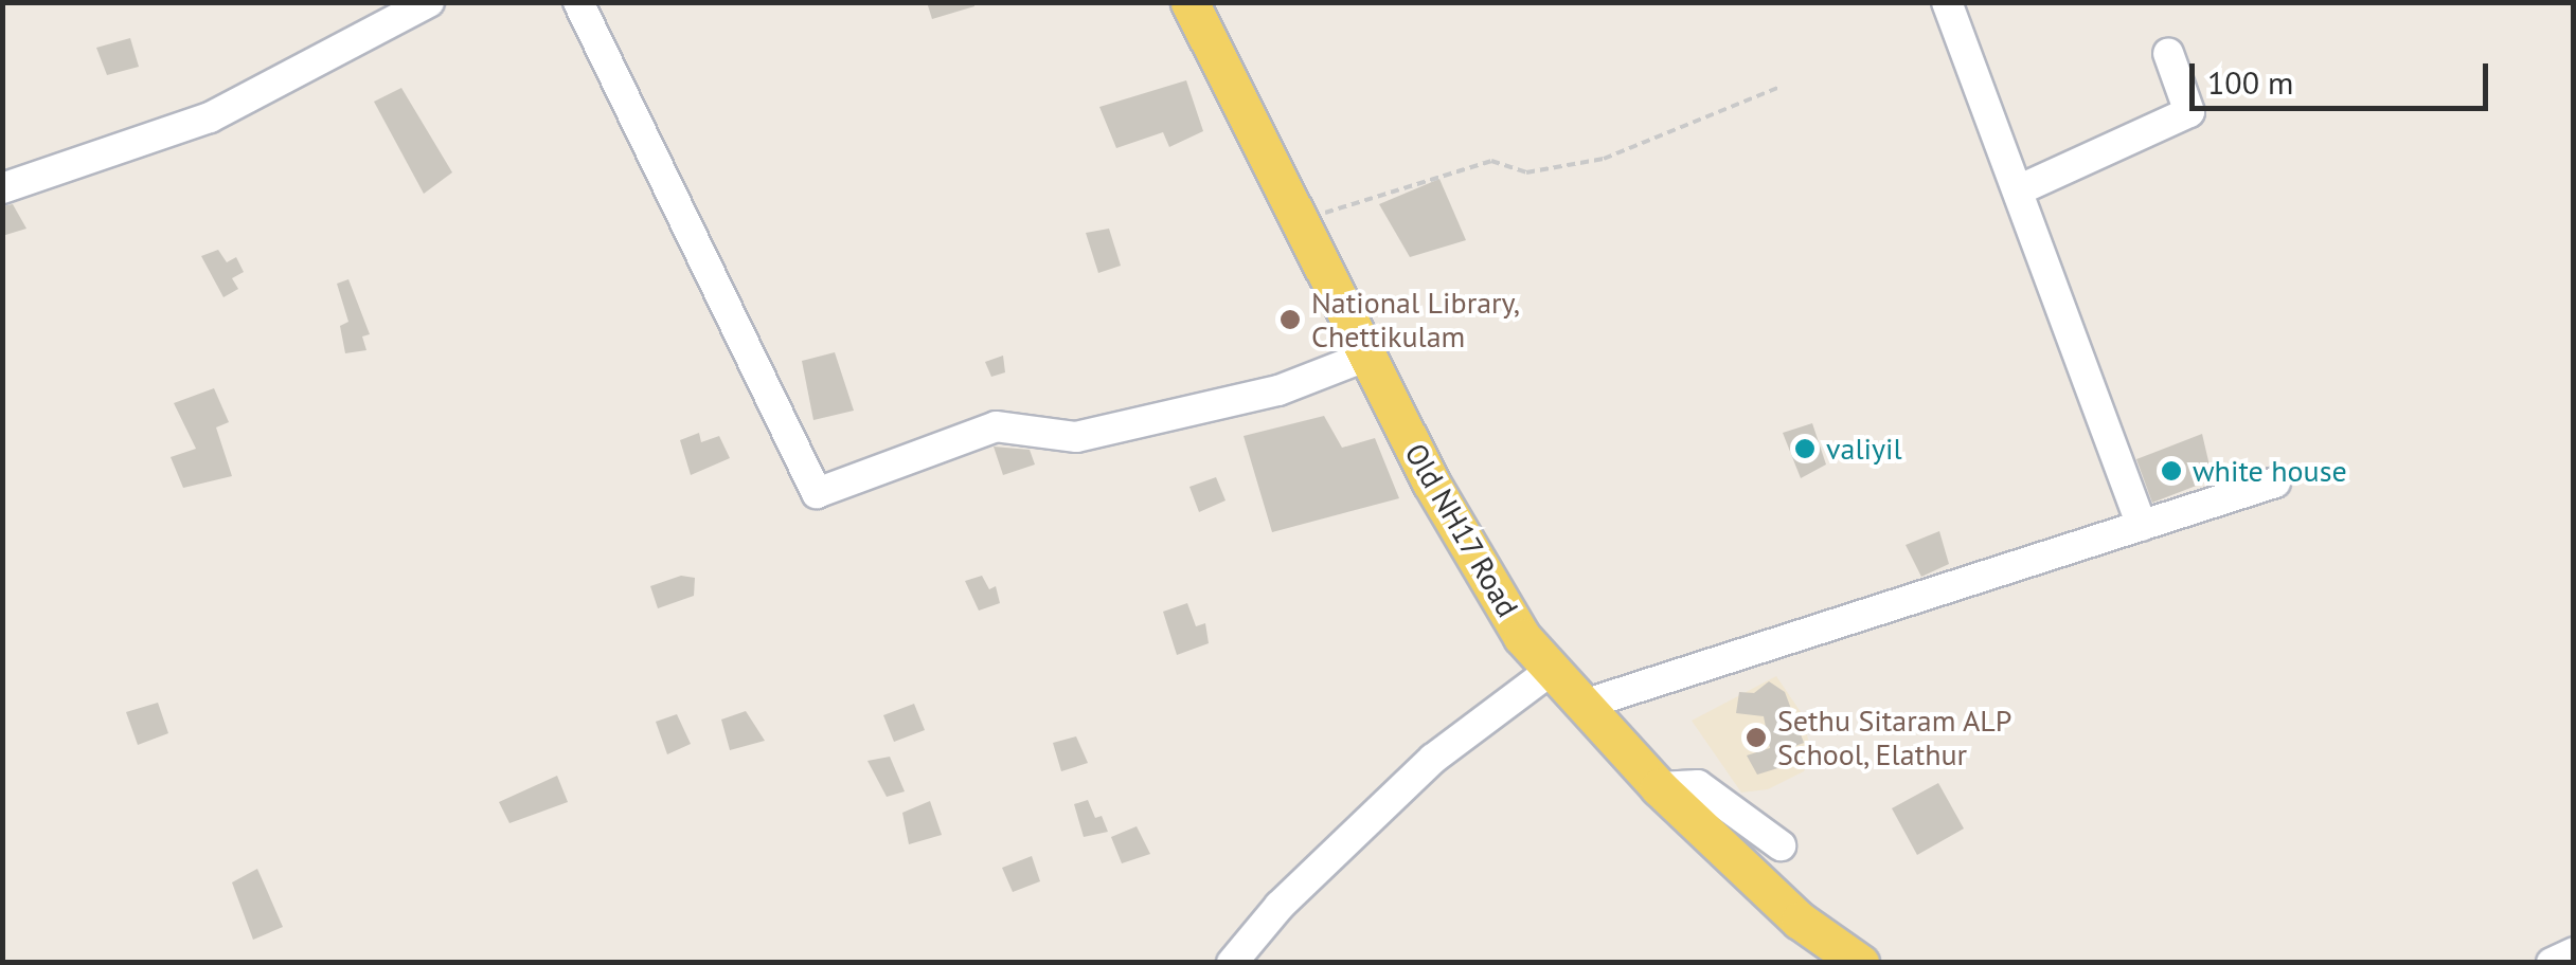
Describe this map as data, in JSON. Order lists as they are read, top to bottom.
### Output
{
  "streets": {
    "main road": ["Old NH17 Road"]
  },
  "places": [
    "National Library, Chettikulam",
    "valiyil",
    "white house",
    "Sethu Sitaram ALP School, Elathur"
  ],
  "scale_bar": "100 m"
}
